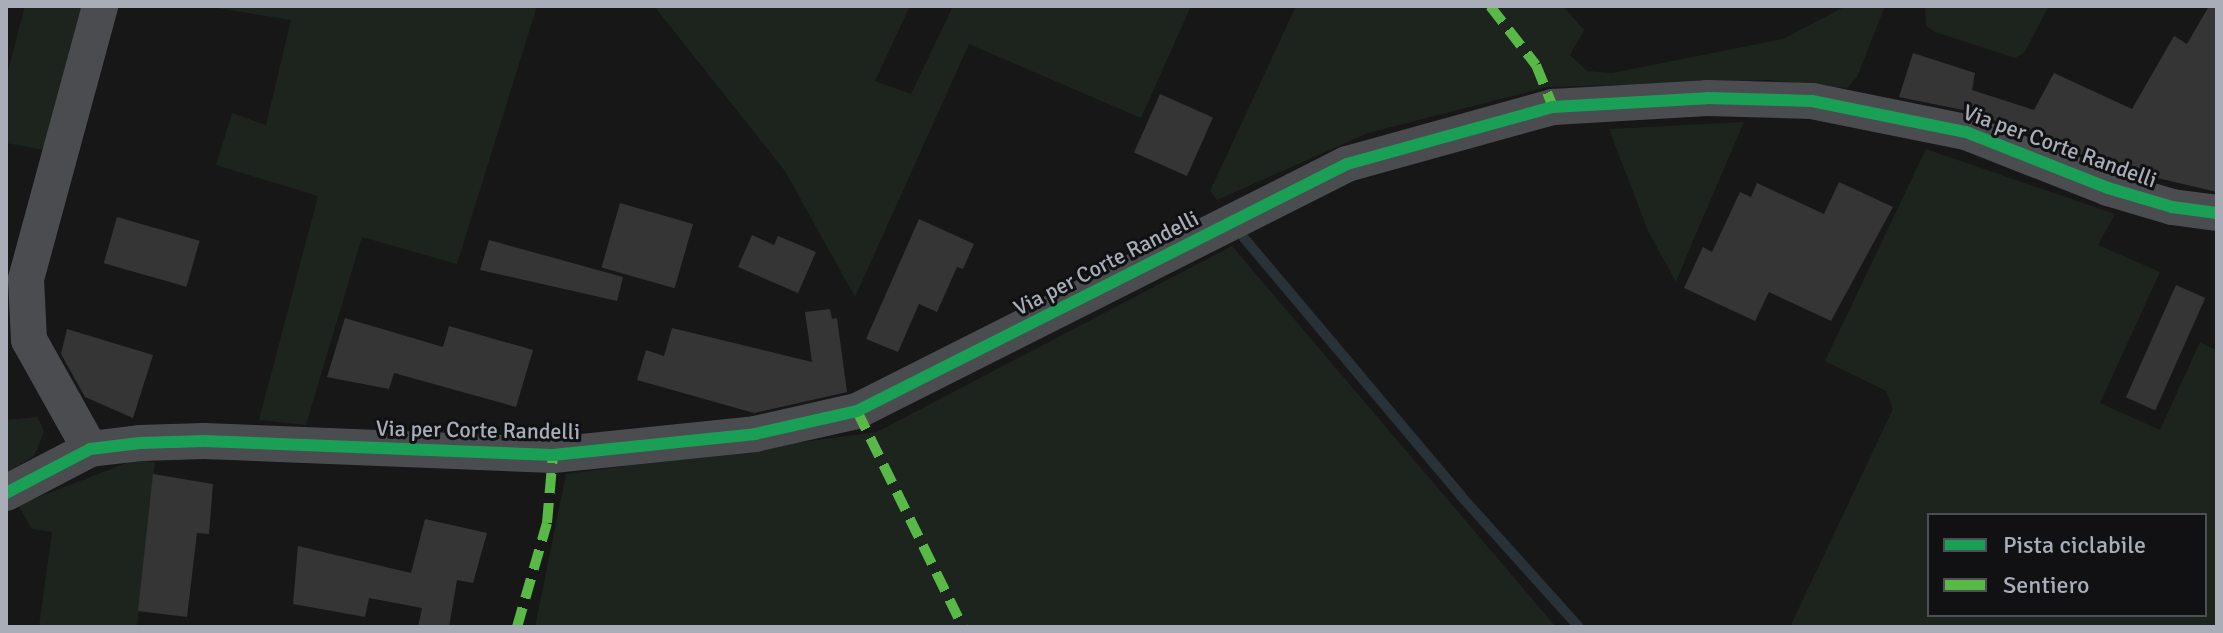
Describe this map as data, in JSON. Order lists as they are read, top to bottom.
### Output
{
  "streets": {
    "street": ["Via per Corte Randelli"]
  },
  "legend": ["Pista ciclabile", "Sentiero"]
}
